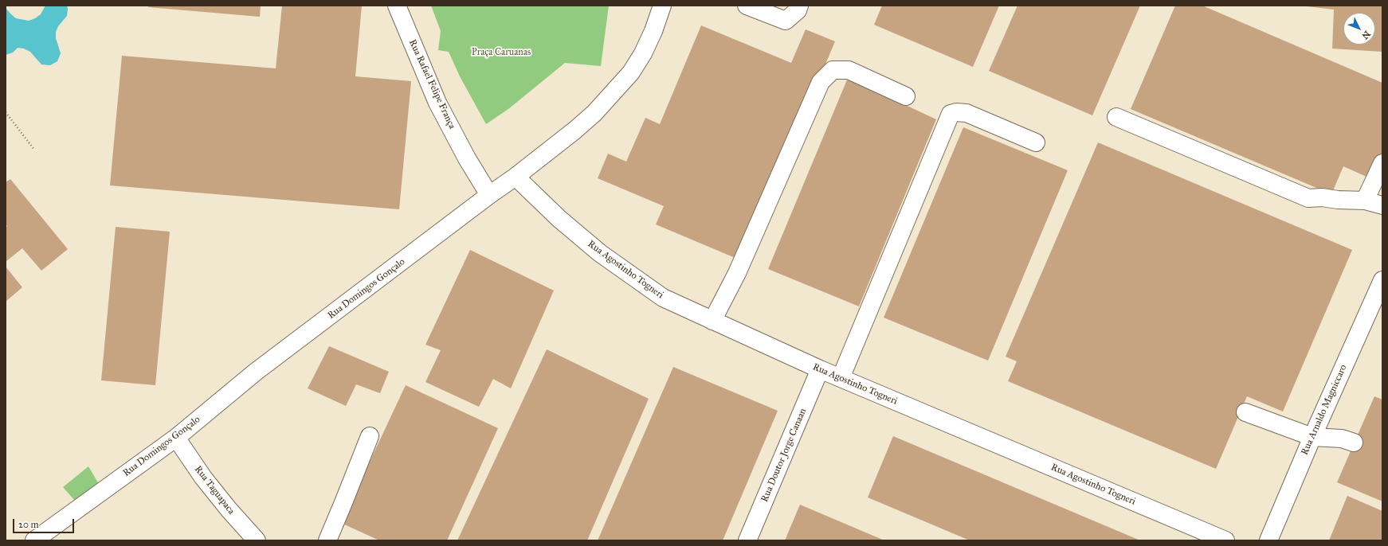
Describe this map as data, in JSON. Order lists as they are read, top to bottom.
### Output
{
  "streets": {
    "street": [
      "Rua Rafael Felipe França",
      "Rua Agostinho Togneri",
      "Rua Domingos Gonçalo",
      "Rua Arnaldo Magniccaro",
      "Rua Doutor Jorge Canaan",
      "Rua Taguapaca"
    ]
  },
  "crossings": [
    ["Rua Rafael Felipe França", "Rua Domingos Gonçalo"],
    ["Rua Agostinho Togneri", "Rua Domingos Gonçalo"],
    ["Rua Agostinho Togneri", "Rua Doutor Jorge Canaan"],
    ["Rua Domingos Gonçalo", "Rua Taguapaca"]
  ],
  "parks": ["Praça Caruanas"],
  "scale_bar": "20 m",
  "north": "bottom right"
}
